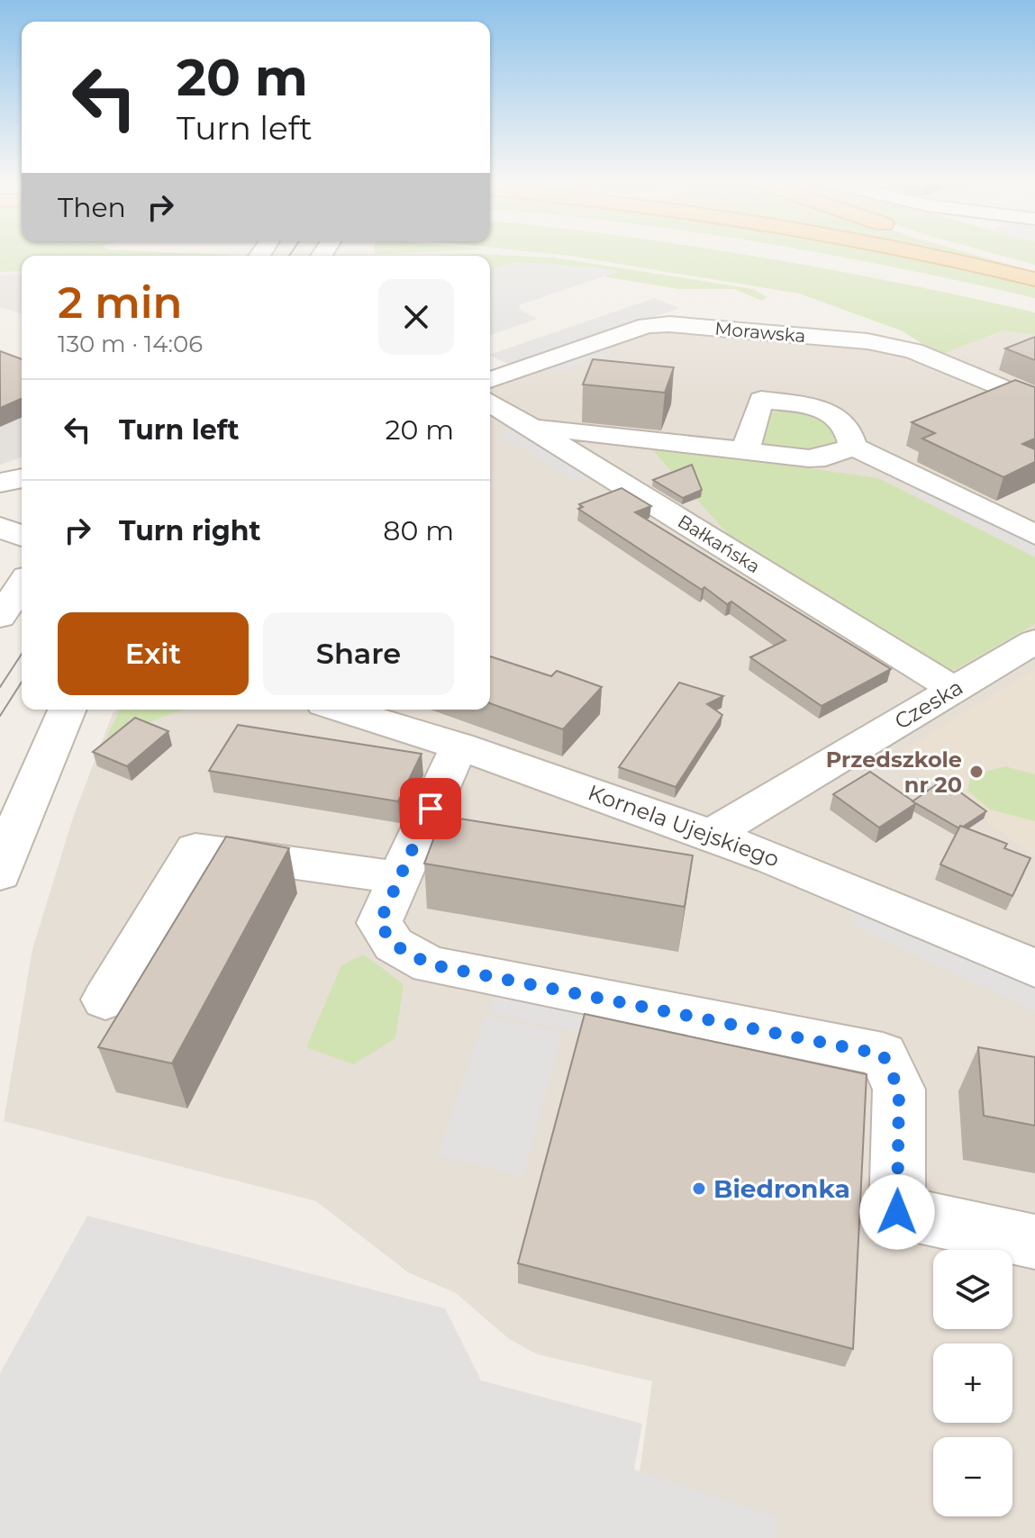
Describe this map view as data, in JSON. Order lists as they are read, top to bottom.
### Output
{
  "streets": {
    "street": [
      "Morawska",
      "Bałkańska",
      "Czeska",
      "Kornela Ujejskiego"
    ]
  },
  "crossings": [
    ["Bałkańska", "Czeska"],
    ["Czeska", "Kornela Ujejskiego"]
  ],
  "places": ["Przedszkole nr 20", "Biedronka"],
  "page": {
    "turn": ["20 m", "Turn left"],
    "then": "Then",
    "heading": ["2 min", "130 m · 14:06"],
    "list": [
      {
        "name": "Turn left",
        "value": "20 m"
      },
      {
        "name": "Turn right",
        "value": "80 m"
      }
    ],
    "buttons": ["Exit", "Share"],
    "map_buttons": ["+", "−"]
  }
}
